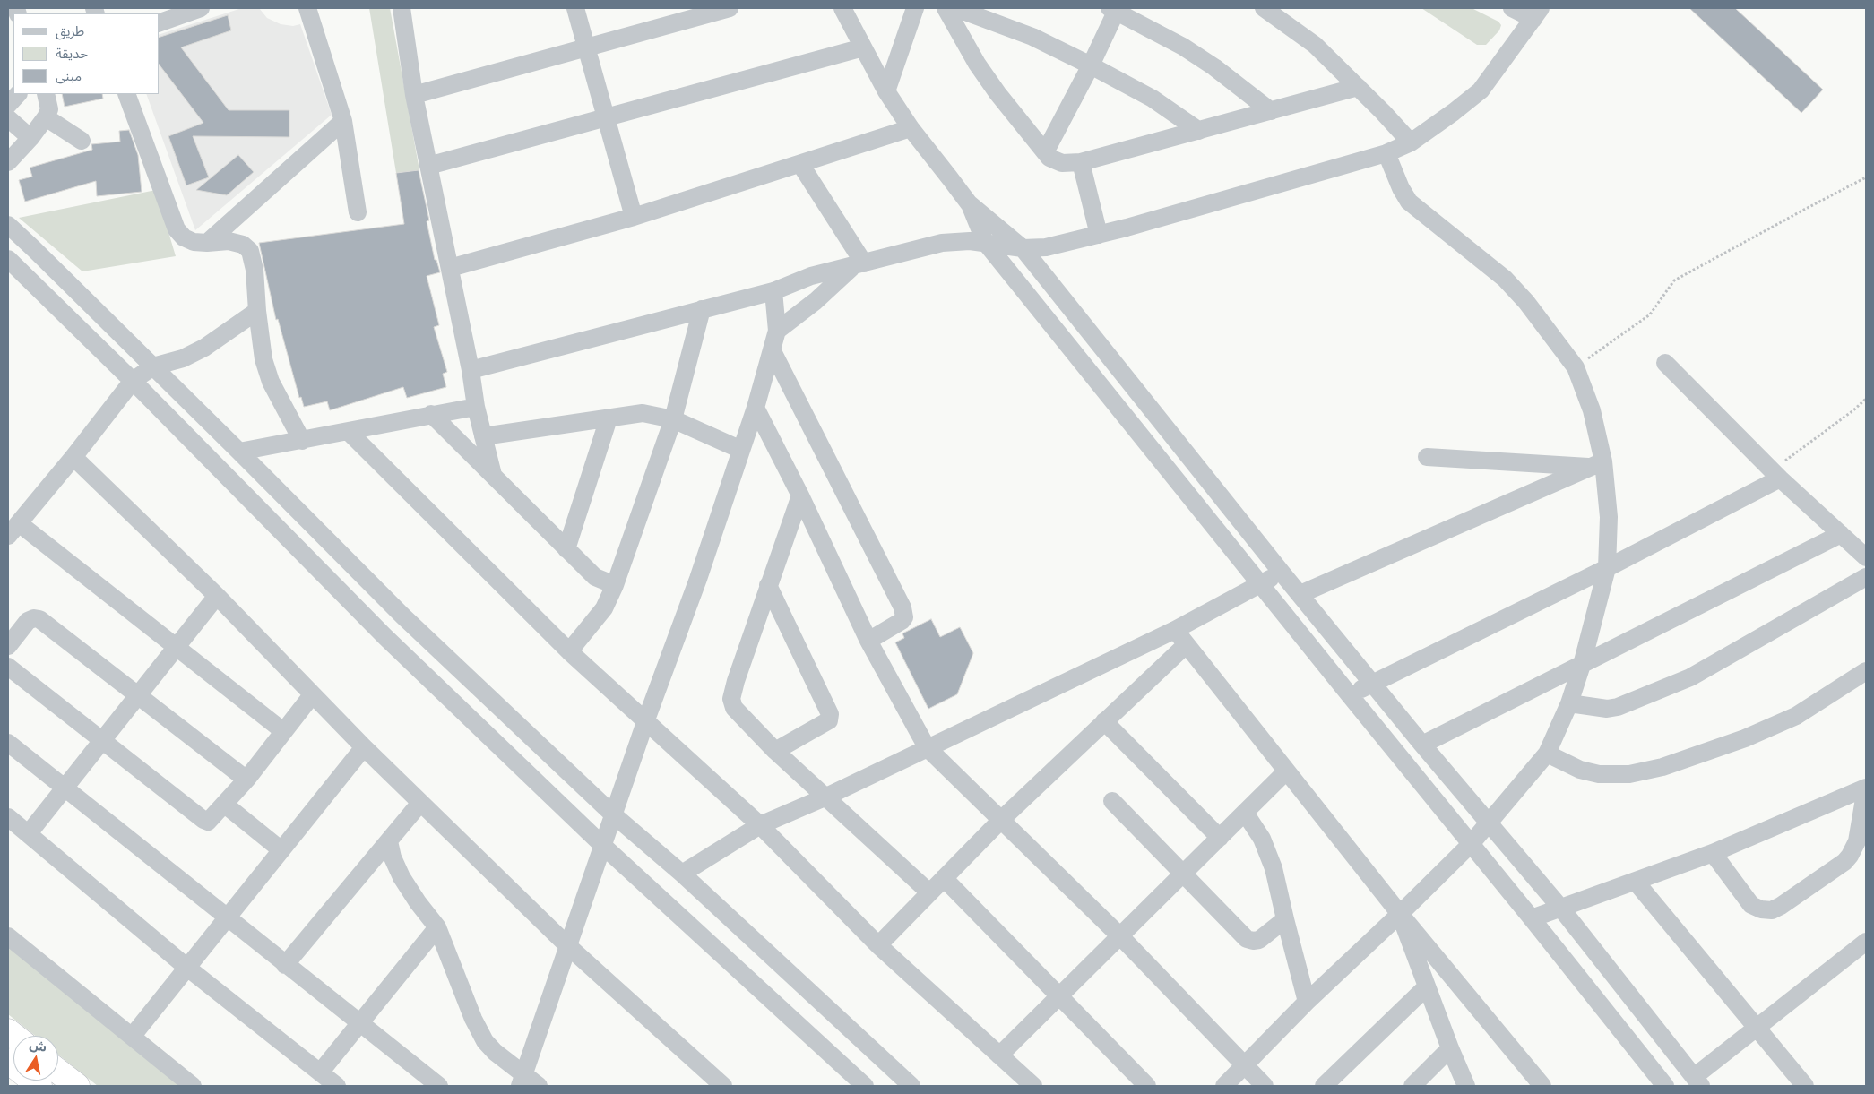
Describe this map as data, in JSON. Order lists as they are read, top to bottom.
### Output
{
  "legend": ["طريق", "حديقة", "مبنى"],
  "north": "top"
}
